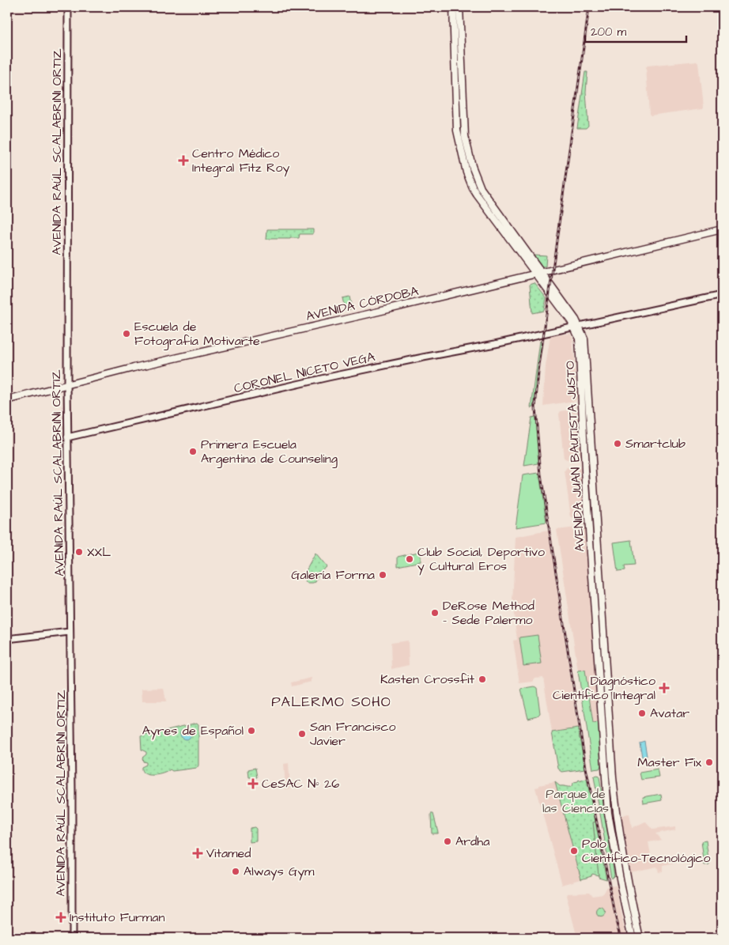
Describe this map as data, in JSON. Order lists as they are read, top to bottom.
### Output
{
  "streets": {
    "main road": [
      "AVENIDA RAÚL SCALABRINI ORTIZ",
      "AVENIDA CÓRDOBA",
      "CORONEL NICETO VEGA",
      "AVENIDA JUAN BAUTISTA JUSTO"
    ]
  },
  "crossings": [
    ["AVENIDA RAÚL SCALABRINI ORTIZ", "AVENIDA CÓRDOBA"],
    ["AVENIDA RAÚL SCALABRINI ORTIZ", "CORONEL NICETO VEGA"],
    ["AVENIDA CÓRDOBA", "AVENIDA JUAN BAUTISTA JUSTO"],
    ["CORONEL NICETO VEGA", "AVENIDA JUAN BAUTISTA JUSTO"]
  ],
  "districts": ["PALERMO SOHO"],
  "parks": ["Parque de las Ciencias"],
  "places": {
    "health": [
      "Centro Médico Integral Fitz Roy",
      "Diagnóstico Científico Integral",
      "CeSAC Nº 26",
      "Vitamed",
      "Instituto Furman"
    ],
    "other": [
      "Escuela de Fotografía Motivarte",
      "Smartclub",
      "Primera Escuela Argentina de Counseling",
      "XXL",
      "Club Social, Deportivo y Cultural Eros",
      "Galería Forma",
      "DeRose Method - Sede Palermo",
      "Kasten Crossfit",
      "Avatar",
      "Ayres de Español",
      "San Francisco Javier",
      "Master Fix",
      "Ardha",
      "Polo Científico-Tecnológico",
      "Always Gym"
    ]
  },
  "scale_bar": "200 m"
}
